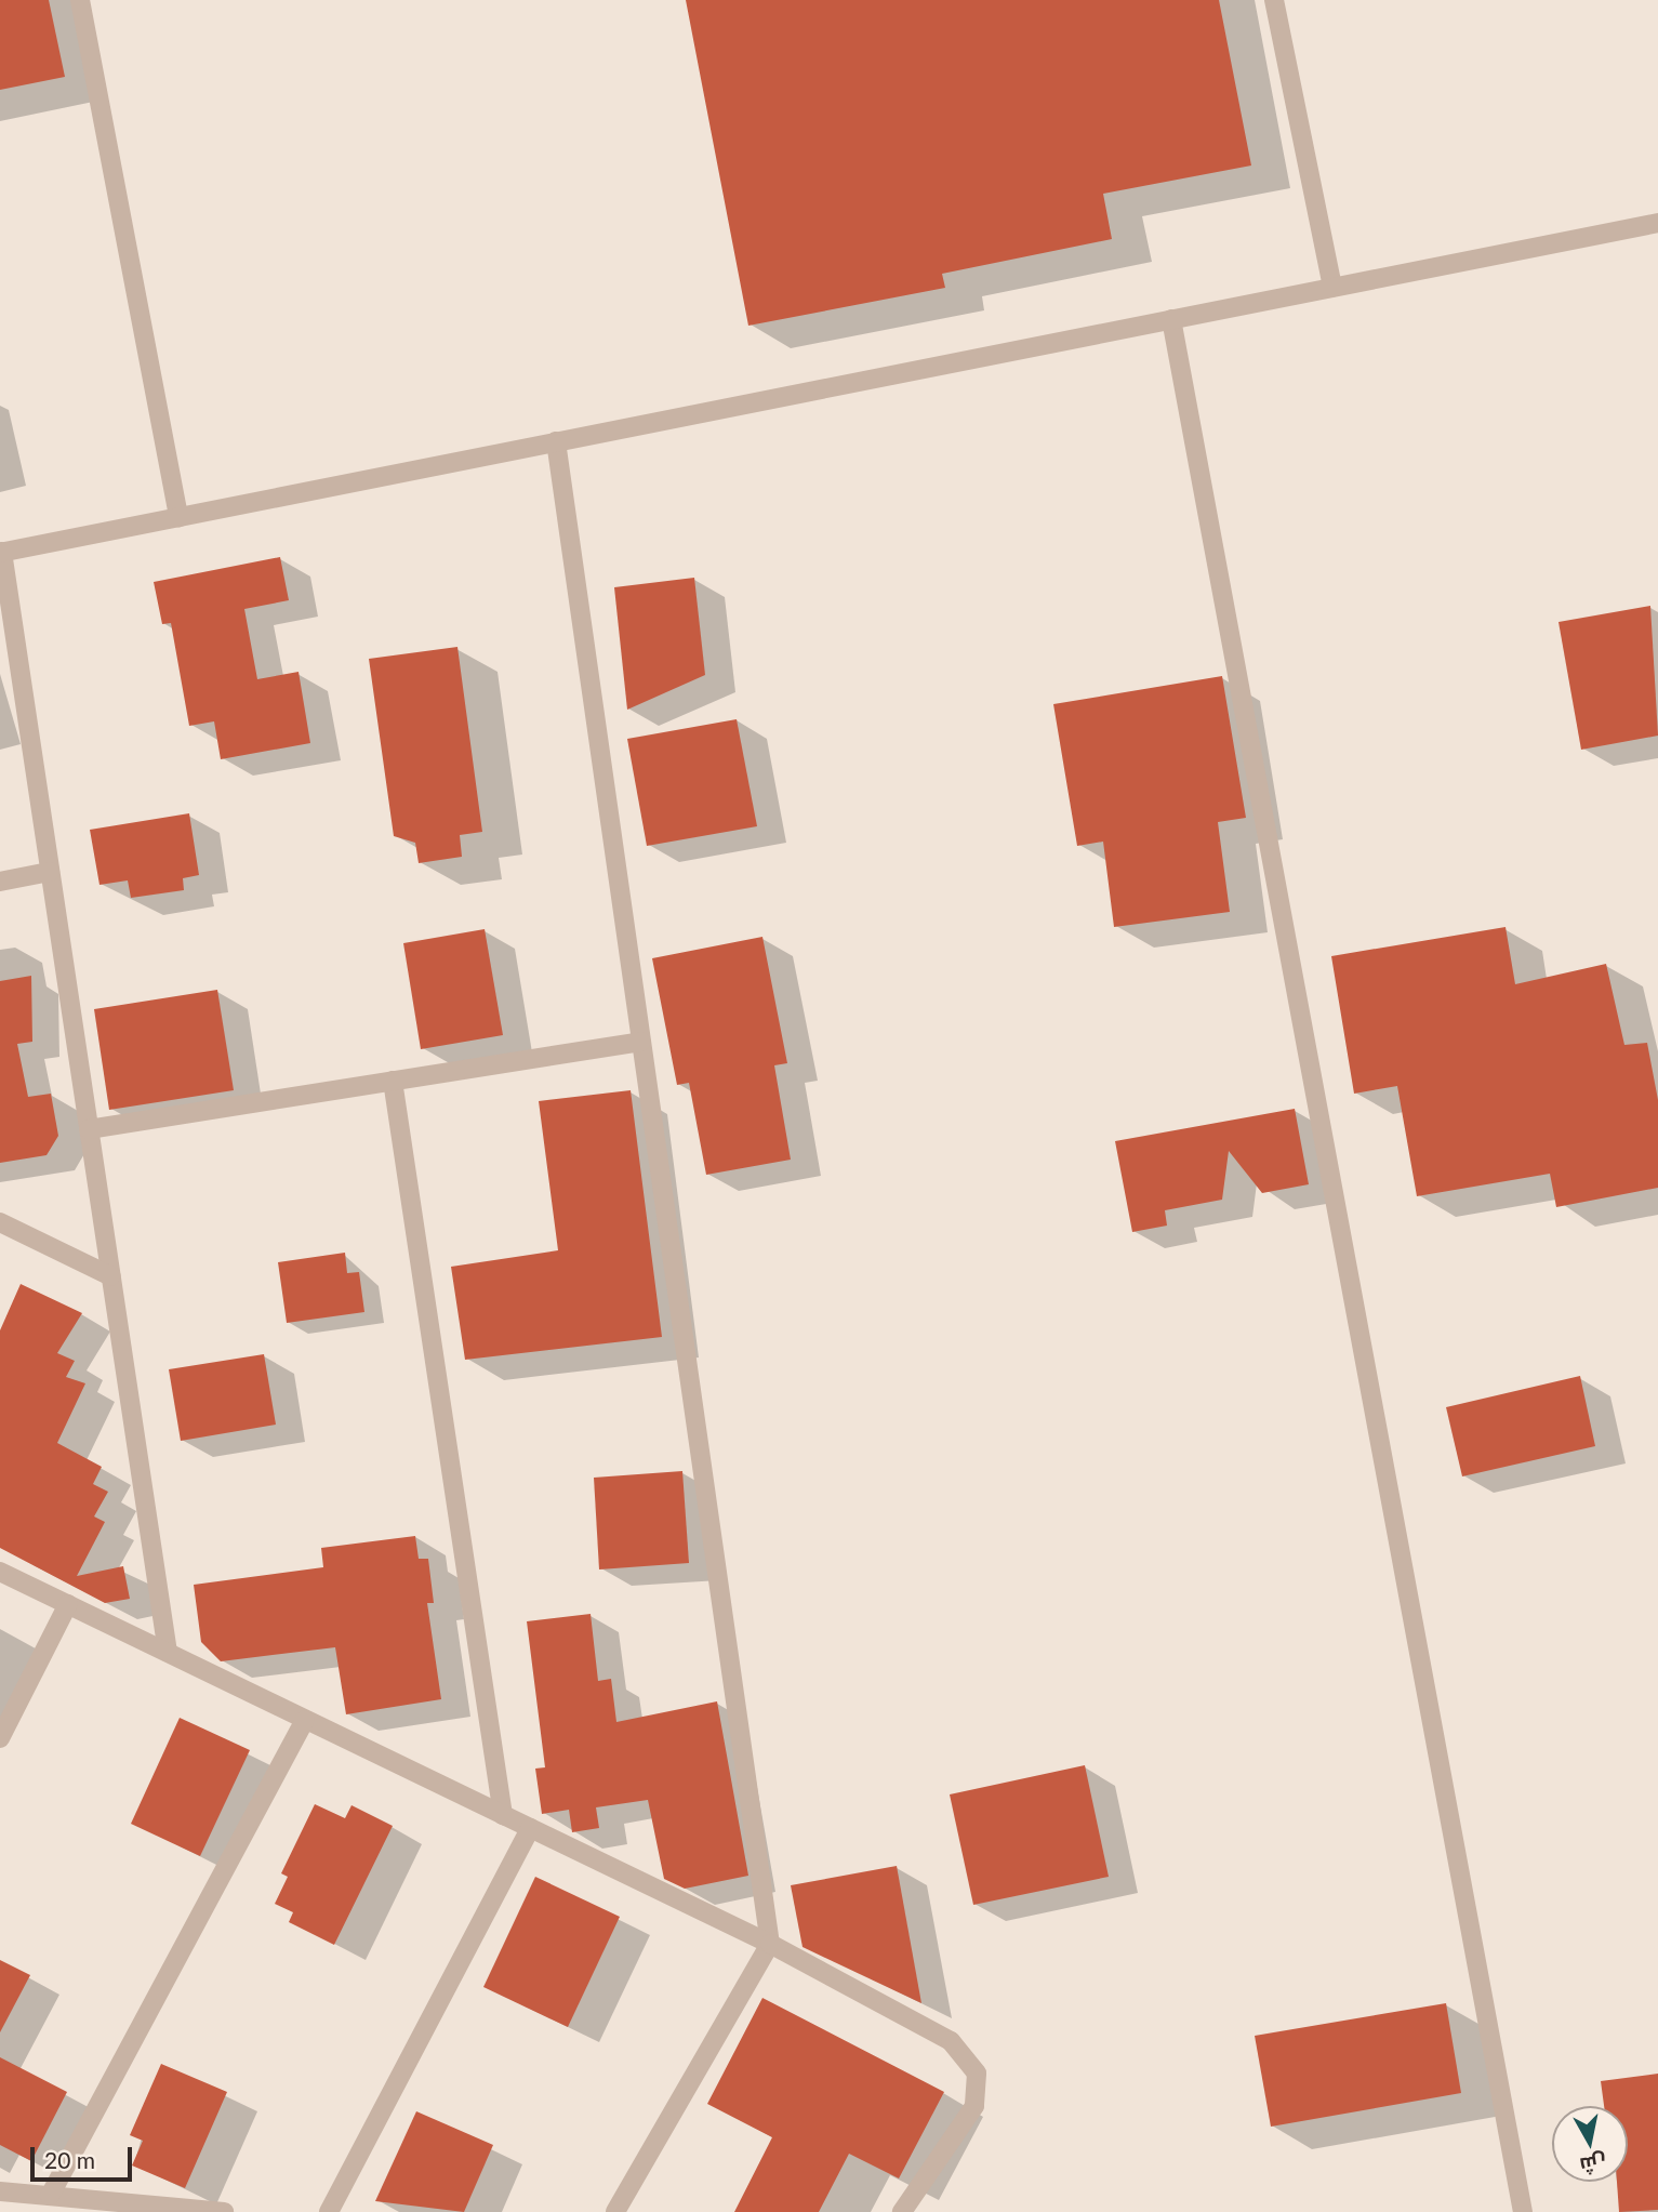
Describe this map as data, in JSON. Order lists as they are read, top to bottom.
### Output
{
  "scale_bar": "20 m",
  "north": "bottom"
}
